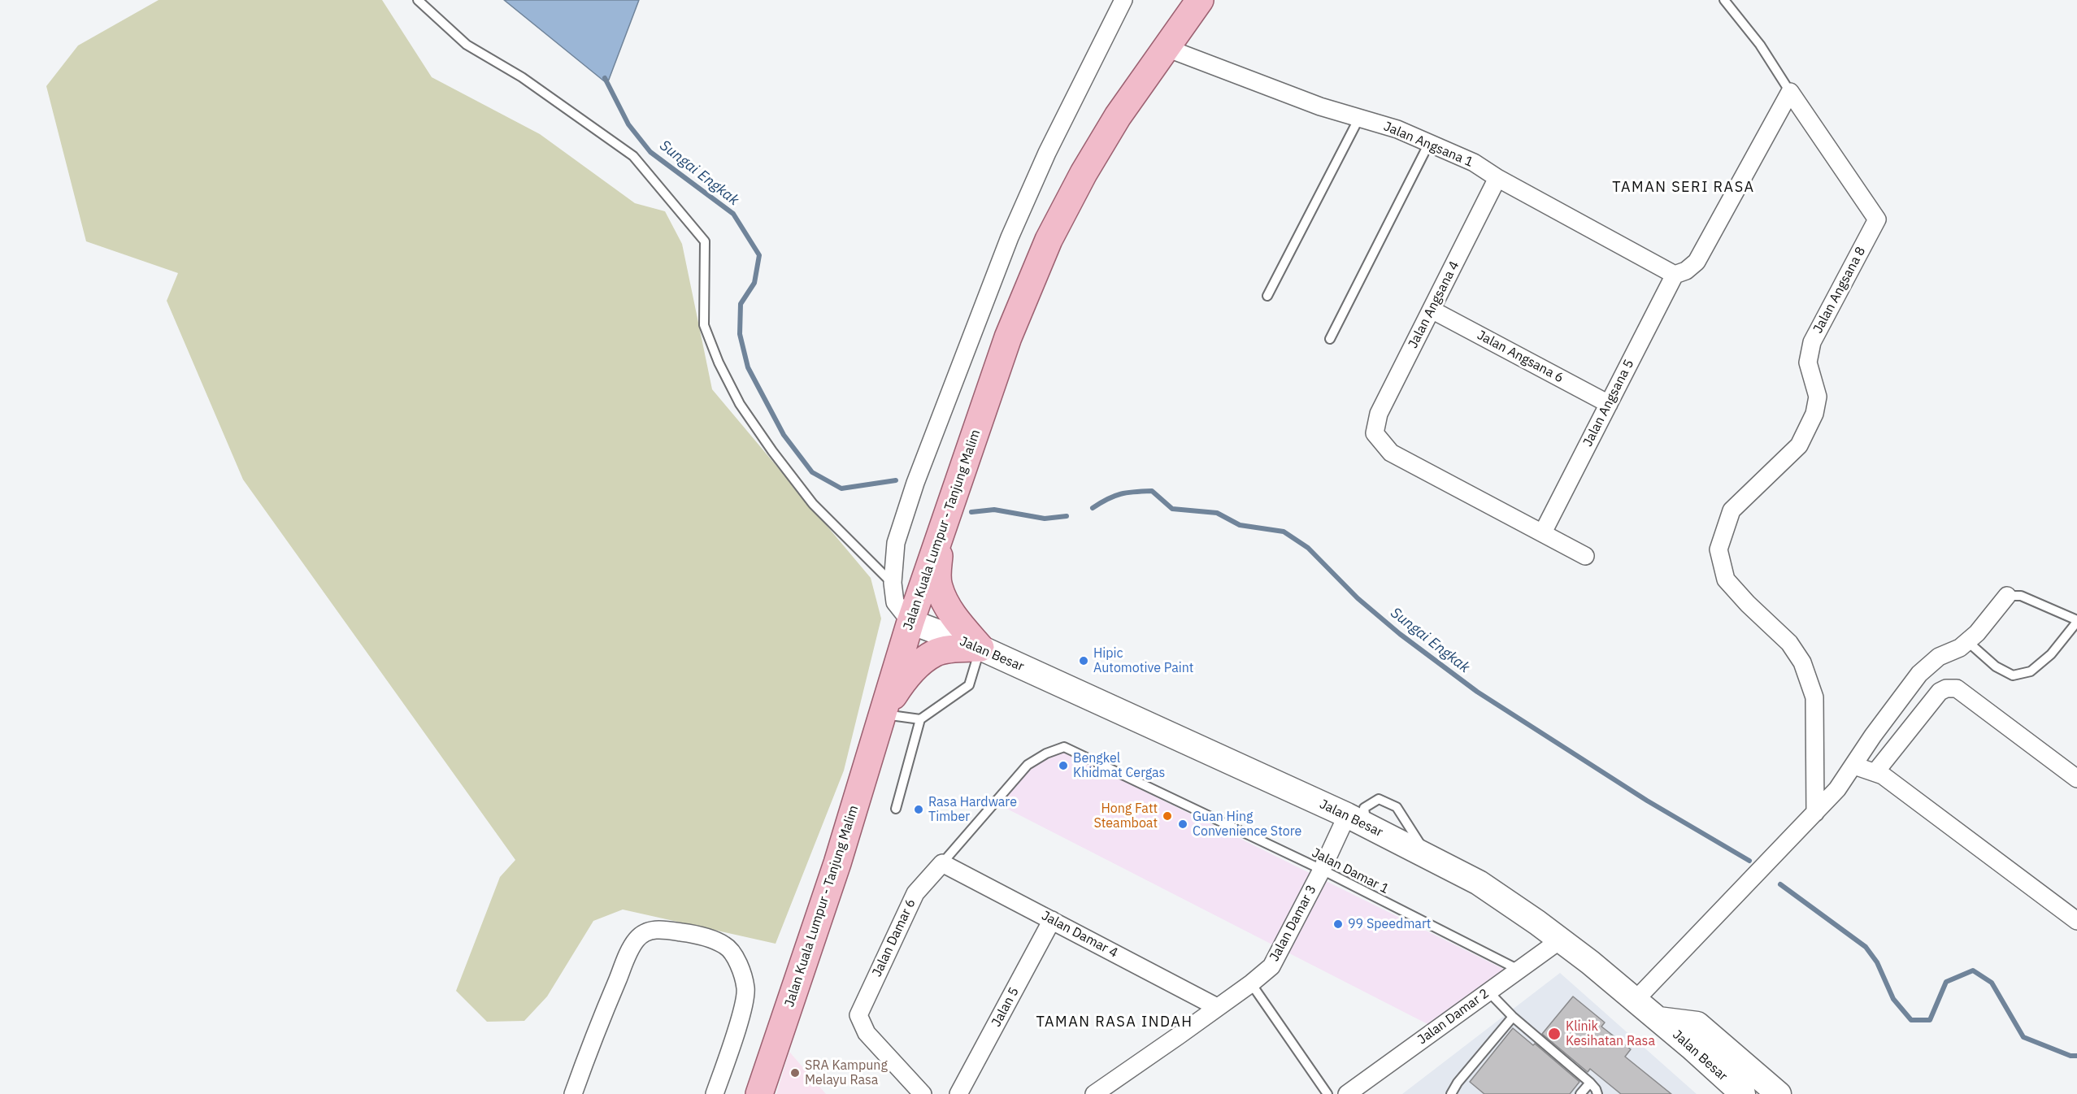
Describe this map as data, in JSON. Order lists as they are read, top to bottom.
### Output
{
  "streets": {
    "main road": ["Jalan Kuala Lumpur - Tanjung Malim", "Jalan Besar"],
    "street": [
      "Jalan Angsana 1",
      "Jalan Angsana 8",
      "Jalan Angsana 4",
      "Jalan Angsana 6",
      "Jalan Angsana 5",
      "Jalan Damar 3",
      "Jalan Damar 4",
      "Jalan Damar 6",
      "Jalan 5",
      "Jalan Damar 2"
    ],
    "lane": ["Jalan Damar 1"]
  },
  "crossings": [
    ["Jalan Angsana 1", "Jalan Angsana 4"],
    ["Jalan Angsana 1", "Jalan Angsana 5"],
    ["Jalan Angsana 1", "Jalan Kuala Lumpur - Tanjung Malim"],
    ["Jalan Angsana 4", "Jalan Angsana 6"],
    ["Jalan Angsana 4", "Jalan Angsana 5"],
    ["Jalan Angsana 6", "Jalan Angsana 5"],
    ["Jalan Kuala Lumpur - Tanjung Malim", "Jalan Besar"],
    ["Jalan Besar", "Jalan Damar 3"],
    ["Jalan Besar", "Jalan Damar 2"],
    ["Jalan Damar 1", "Jalan Damar 3"],
    ["Jalan Damar 1", "Jalan Damar 6"],
    ["Jalan Damar 1", "Jalan Damar 2"],
    ["Jalan Damar 3", "Jalan Damar 4"],
    ["Jalan Damar 4", "Jalan Damar 6"],
    ["Jalan Damar 4", "Jalan 5"]
  ],
  "districts": ["TAMAN SERI RASA", "TAMAN RASA INDAH"],
  "water": ["Sungai Engkak"],
  "places": [
    "Hipic Automotive Paint",
    "Bengkel Khidmat Cergas",
    "Rasa Hardware Timber",
    "Hong Fatt Steamboat",
    "Guan Hing Convenience Store",
    "99 Speedmart",
    "Klinik Kesihatan Rasa",
    "SRA Kampung Melayu Rasa"
  ]
}
